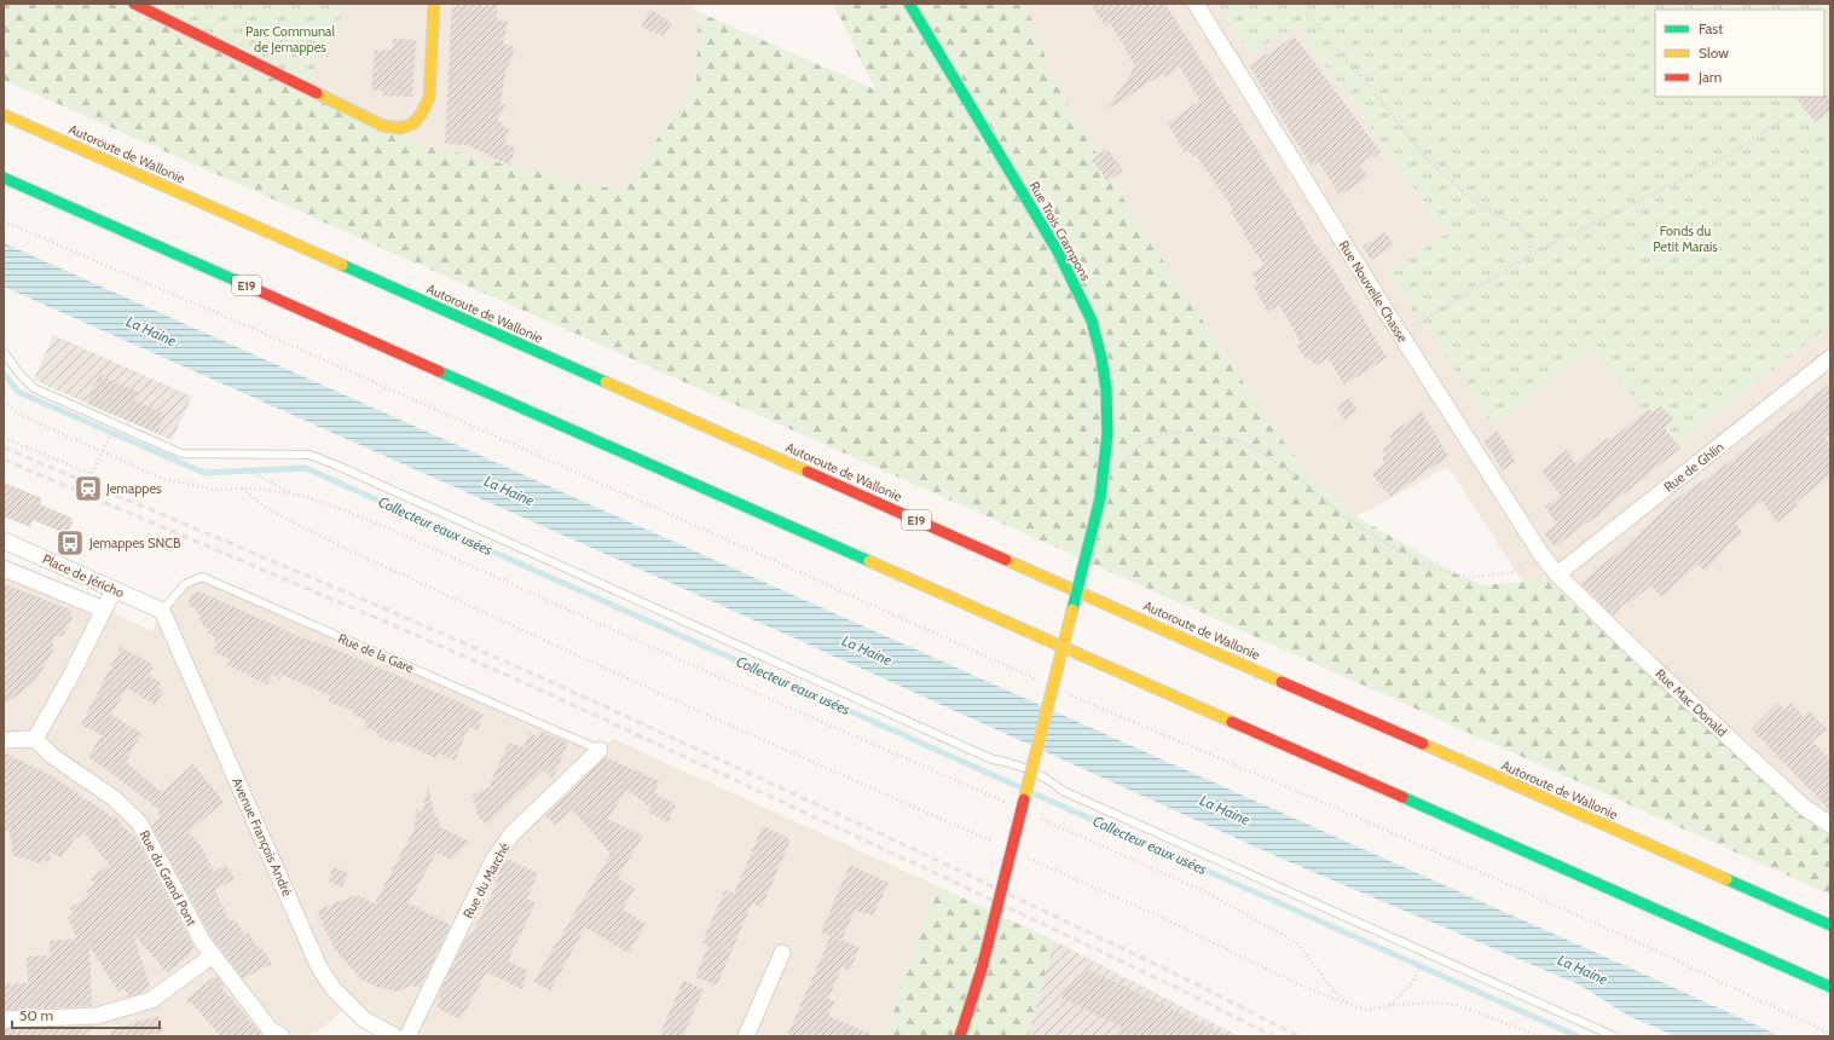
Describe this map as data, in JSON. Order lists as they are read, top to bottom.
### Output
{
  "streets": {
    "main road": ["Autoroute de Wallonie", "Rue Trois Crampons", "E19"],
    "street": [
      "Rue Nouvelle Chasse",
      "Rue de Ghlin",
      "Place de Jéricho",
      "Rue Mac Donald",
      "Avenue François André",
      "Rue du Grand Pont",
      "Rue du Marché"
    ],
    "lane": ["Rue de la Gare"]
  },
  "crossings": [
    ["Rue Nouvelle Chasse", "Rue de Ghlin"],
    ["Rue Nouvelle Chasse", "Rue Mac Donald"],
    ["Rue de Ghlin", "Rue Mac Donald"],
    ["Place de Jéricho", "Rue de la Gare"],
    ["Place de Jéricho", "Avenue François André"],
    ["Rue de la Gare", "Avenue François André"],
    ["Rue de la Gare", "Rue du Marché"]
  ],
  "water": ["La Haine", "Collecteur eaux usées"],
  "parks": ["Parc Communal de Jemappes", "Fonds du Petit Marais"],
  "places": {
    "station": ["Jemappes"],
    "bus stop": ["Jemappes SNCB"]
  },
  "legend": ["Fast", "Slow", "Jam"],
  "scale_bar": "50 m"
}
